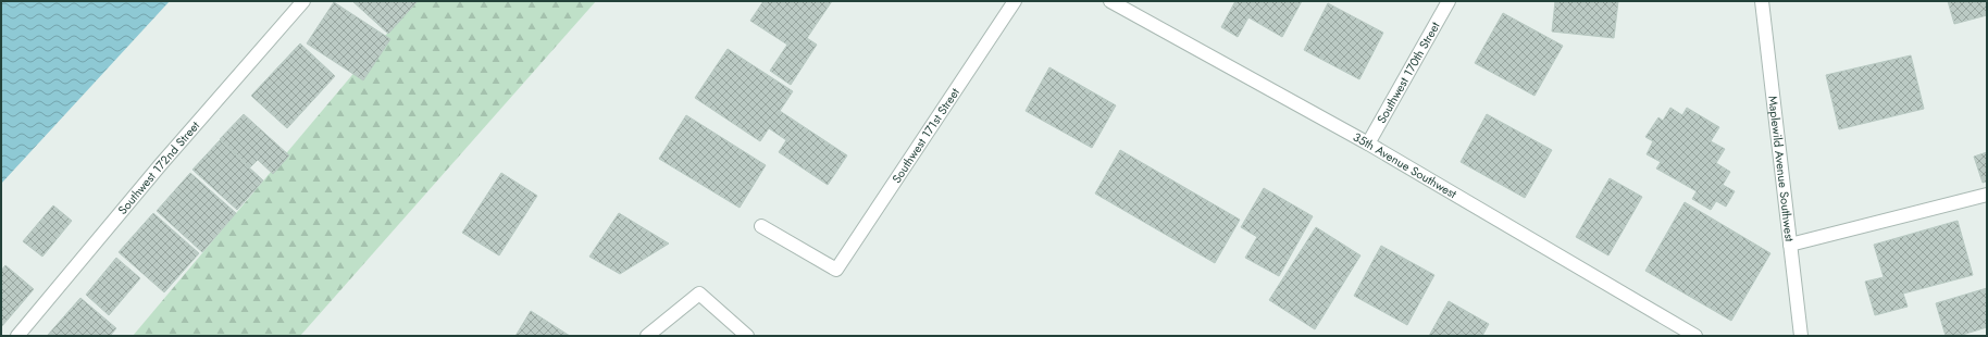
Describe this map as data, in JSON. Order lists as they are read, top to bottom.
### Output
{
  "streets": {
    "street": [
      "Southwest 170th Street",
      "Southwest 171st Street",
      "35th Avenue Southwest",
      "Southwest 172nd Street",
      "Maplewild Avenue Southwest"
    ]
  },
  "crossings": [
    ["Southwest 170th Street", "35th Avenue Southwest"]
  ]
}
